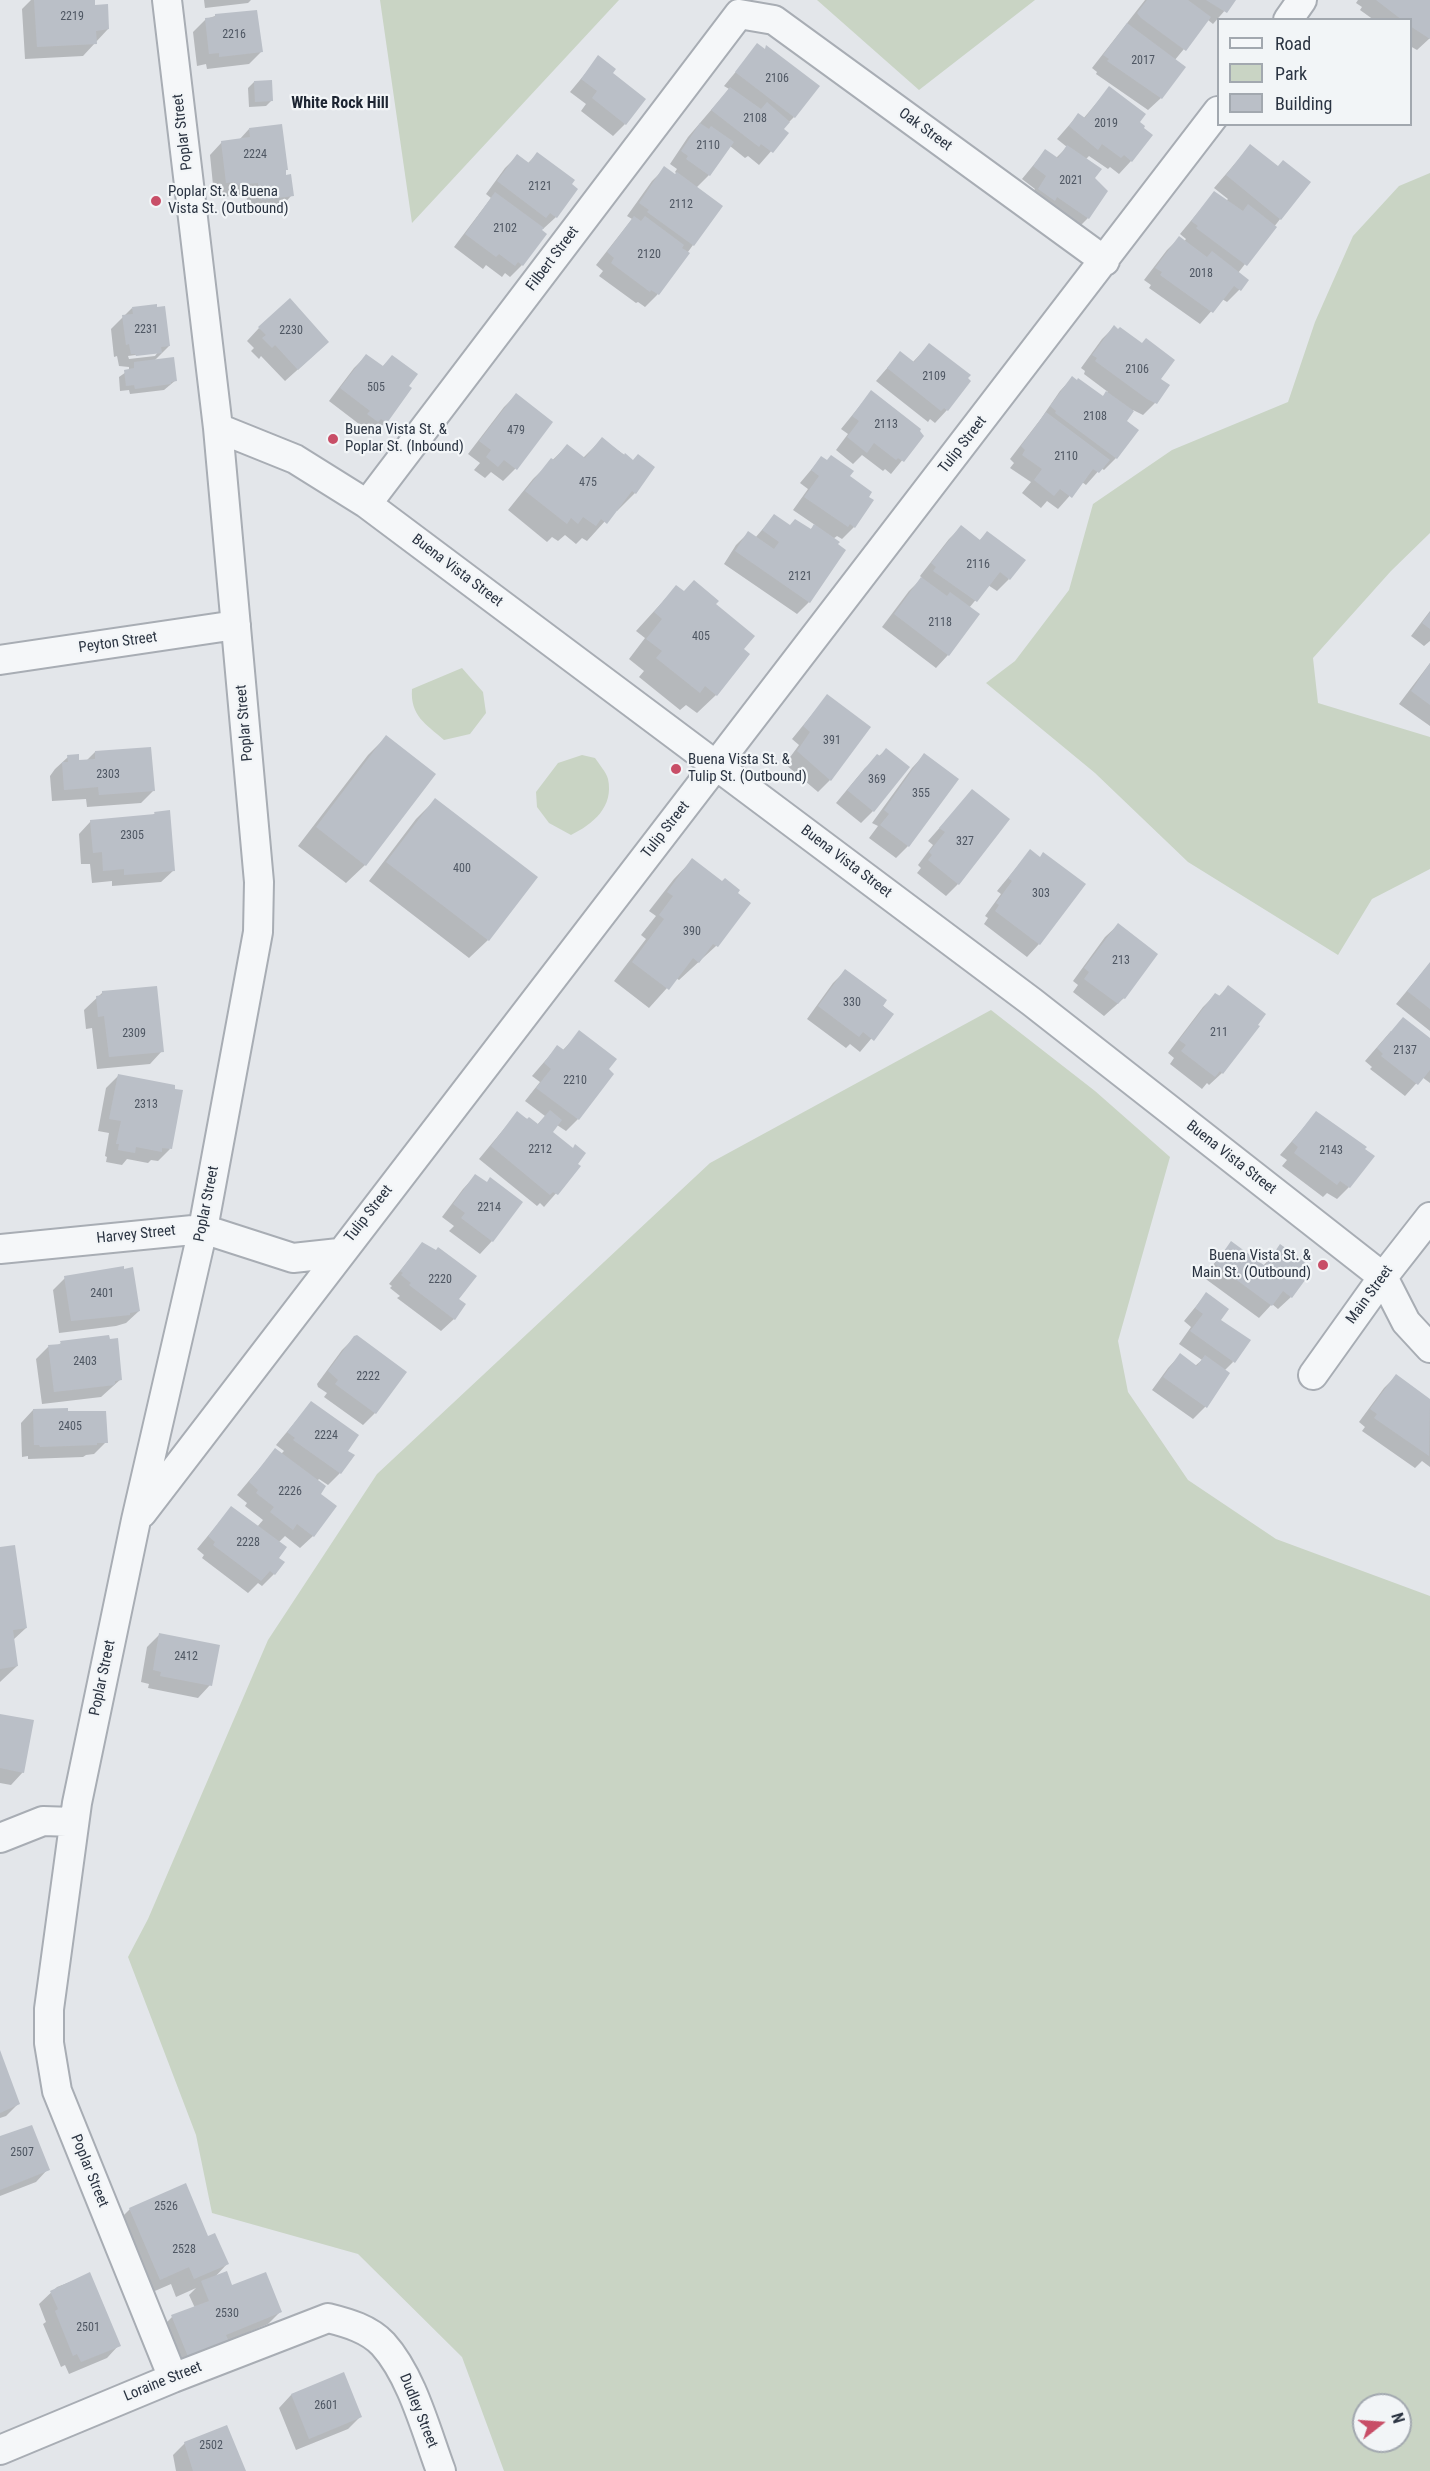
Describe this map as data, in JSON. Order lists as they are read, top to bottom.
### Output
{
  "streets": {
    "street": [
      "Oak Street",
      "Poplar Street",
      "Filbert Street",
      "Tulip Street",
      "Buena Vista Street",
      "Peyton Street",
      "Harvey Street",
      "Main Street",
      "Loraine Street",
      "Dudley Street"
    ]
  },
  "crossings": [
    ["Oak Street", "Filbert Street"],
    ["Oak Street", "Tulip Street"],
    ["Poplar Street", "Tulip Street"],
    ["Poplar Street", "Buena Vista Street"],
    ["Poplar Street", "Peyton Street"],
    ["Poplar Street", "Harvey Street"],
    ["Poplar Street", "Loraine Street"],
    ["Filbert Street", "Buena Vista Street"],
    ["Tulip Street", "Buena Vista Street"],
    ["Tulip Street", "Harvey Street"],
    ["Buena Vista Street", "Main Street"],
    ["Loraine Street", "Dudley Street"]
  ],
  "districts": ["White Rock Hill"],
  "places": [
    "Poplar St. & Buena Vista St. (Outbound)",
    "Buena Vista St. & Poplar St. (Inbound)",
    "Buena Vista St. & Tulip St. (Outbound)",
    "Buena Vista St. & Main St. (Outbound)"
  ],
  "house_numbers": [
    "2219",
    "2216",
    "2017",
    "2106",
    "2108",
    "2019",
    "2110",
    "2224",
    "2021",
    "2121",
    "2112",
    "2102",
    "2120",
    "2018",
    "2231",
    "2230",
    "2106",
    "2109",
    "505",
    "2108",
    "2113",
    "479",
    "2110",
    "475",
    "2116",
    "2121",
    "2118",
    "405",
    "391",
    "2303",
    "369",
    "355",
    "2305",
    "327",
    "400",
    "303",
    "390",
    "213",
    "330",
    "211",
    "2309",
    "2137",
    "2210",
    "2313",
    "2212",
    "2143",
    "2214",
    "2220",
    "2401",
    "2403",
    "2222",
    "2405",
    "2224",
    "2226",
    "2228",
    "2412",
    "2507",
    "2526",
    "2528",
    "2530",
    "2501",
    "2601",
    "2502"
  ],
  "legend": ["Road", "Park", "Building"],
  "north": "right"
}
